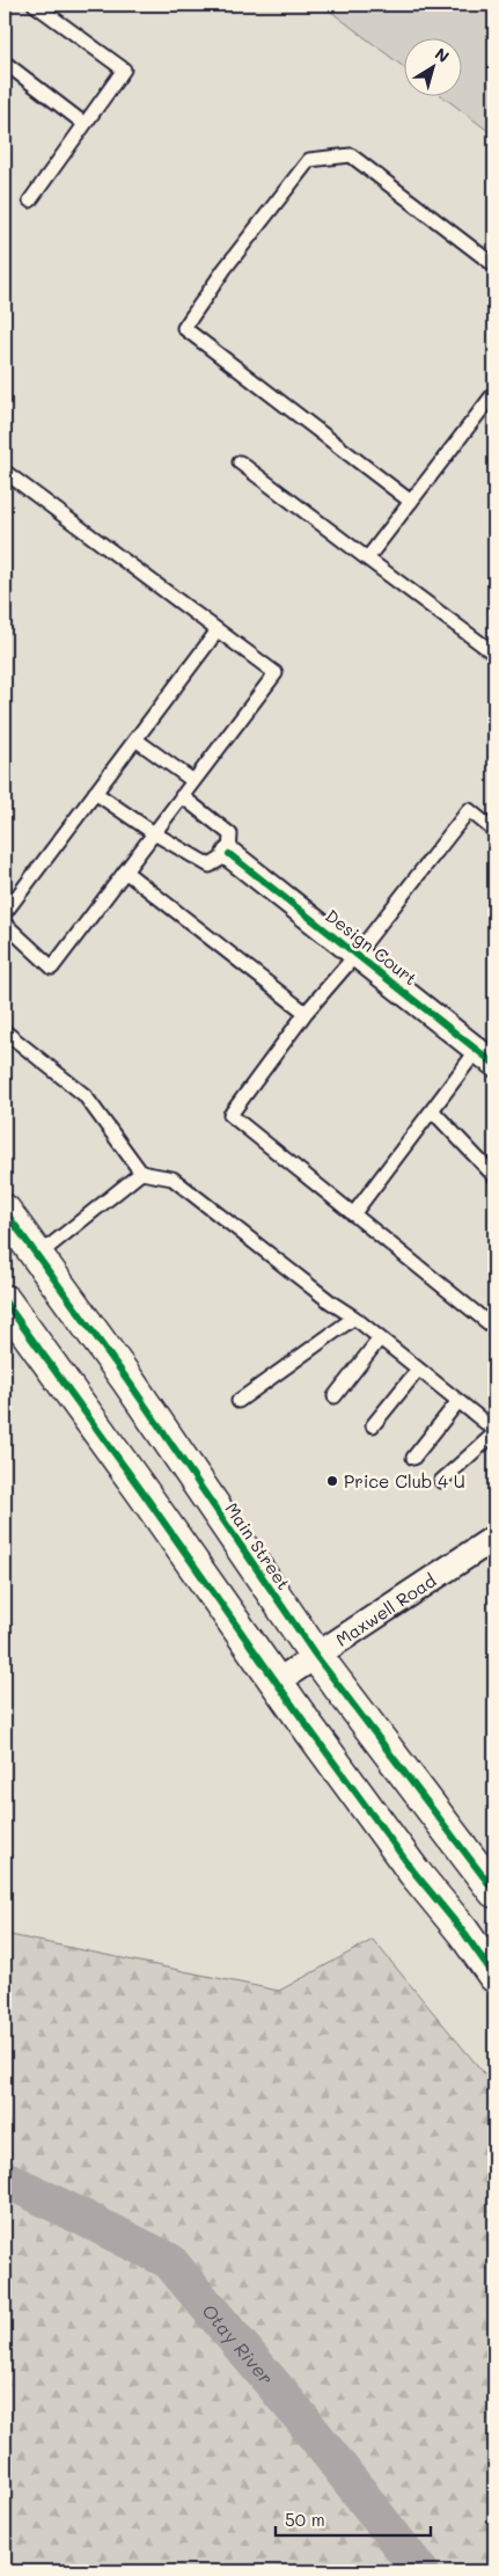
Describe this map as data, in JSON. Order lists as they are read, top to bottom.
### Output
{
  "streets": {
    "main road": ["Main Street"],
    "street": ["Design Court", "Maxwell Road"]
  },
  "crossings": [
    ["Main Street", "Maxwell Road"]
  ],
  "water": ["Otay River"],
  "places": ["Price Club 4 U"],
  "scale_bar": "50 m",
  "north": "top right"
}
